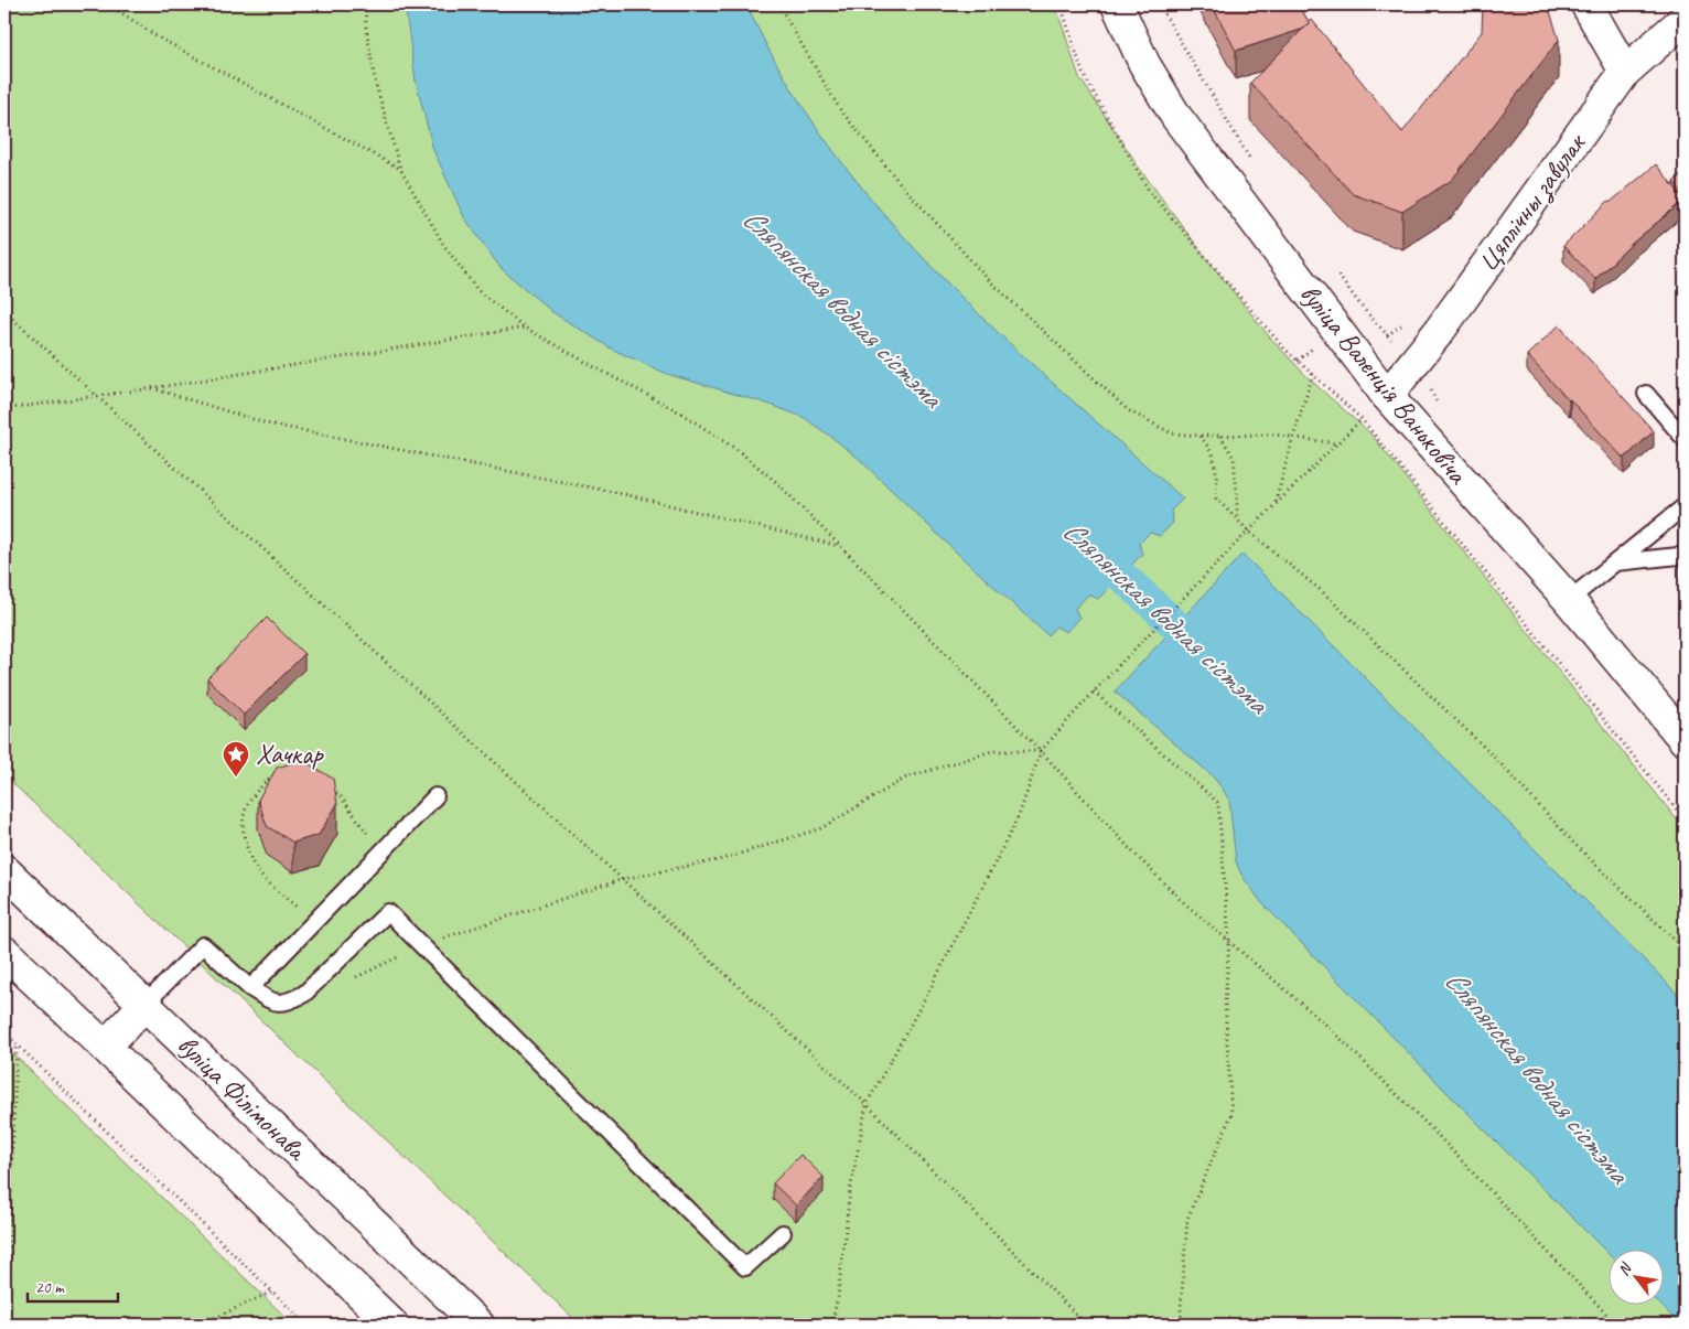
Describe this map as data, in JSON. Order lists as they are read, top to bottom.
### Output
{
  "streets": {
    "street": ["Цяплічны завулак", "вуліца Валенція Ваньковіча", "вуліца Філімонава"]
  },
  "crossings": [
    ["Цяплічны завулак", "вуліца Валенція Ваньковіча"]
  ],
  "water": ["Сляпянская водная сістэма"],
  "places": {
    "place": ["Хачкар"]
  },
  "scale_bar": "20 m",
  "north": "top left"
}
